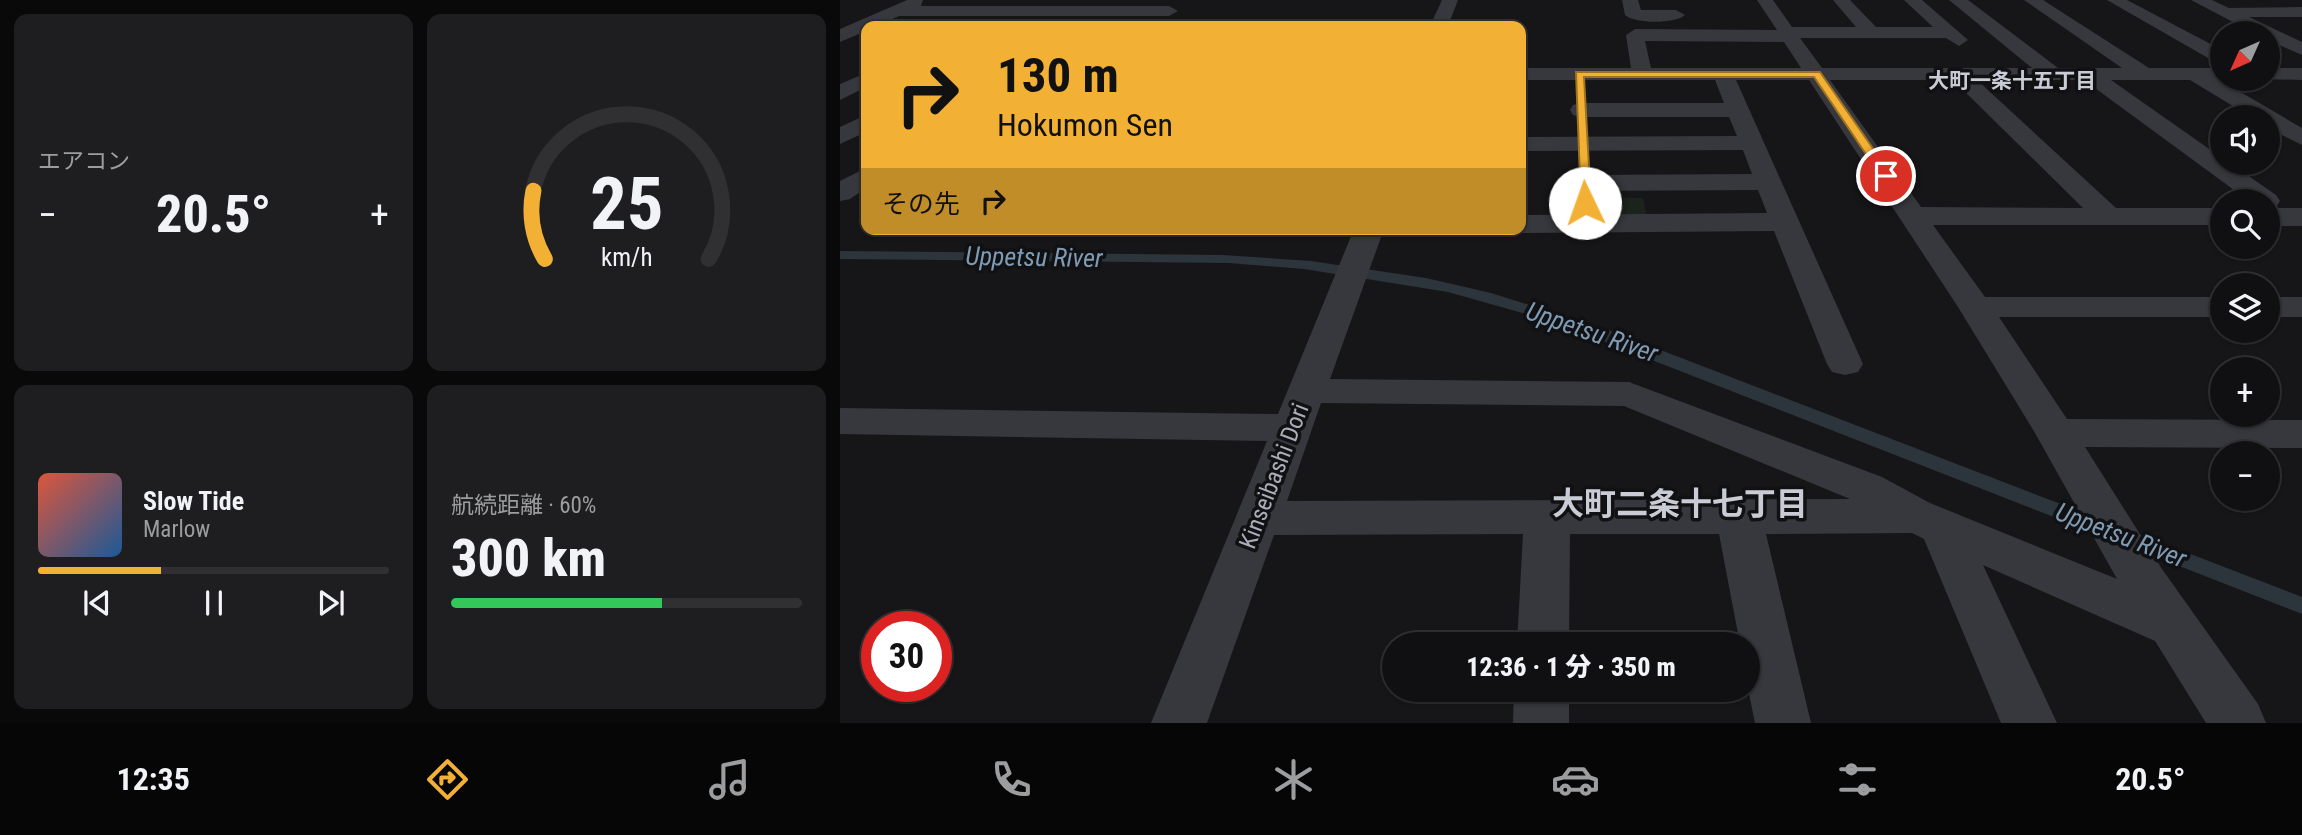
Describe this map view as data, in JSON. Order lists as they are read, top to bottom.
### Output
{
  "streets": {
    "street": ["Kinseibashi Dori"]
  },
  "districts": ["大町一条十五丁目", "大町二条十七丁目"],
  "water": ["Uppetsu River"],
  "north": "bottom left",
  "page": {
    "tile": [
      "エアコン",
      ["航続距離 · 60%", "300 km"]
    ],
    "map_buttons": ["+", "−"],
    "turn": ["130 m", "Hokumon Sen"],
    "then": "その先",
    "heat": ["−", "20.5°", "+"],
    "song": ["Slow Tide", "Marlow"],
    "limit": "30",
    "trip": "12:36 · 1 分 · 350 m",
    "tabs": ["12:35", "20.5°"],
    "gauge": ["25", "km/h"]
  }
}
